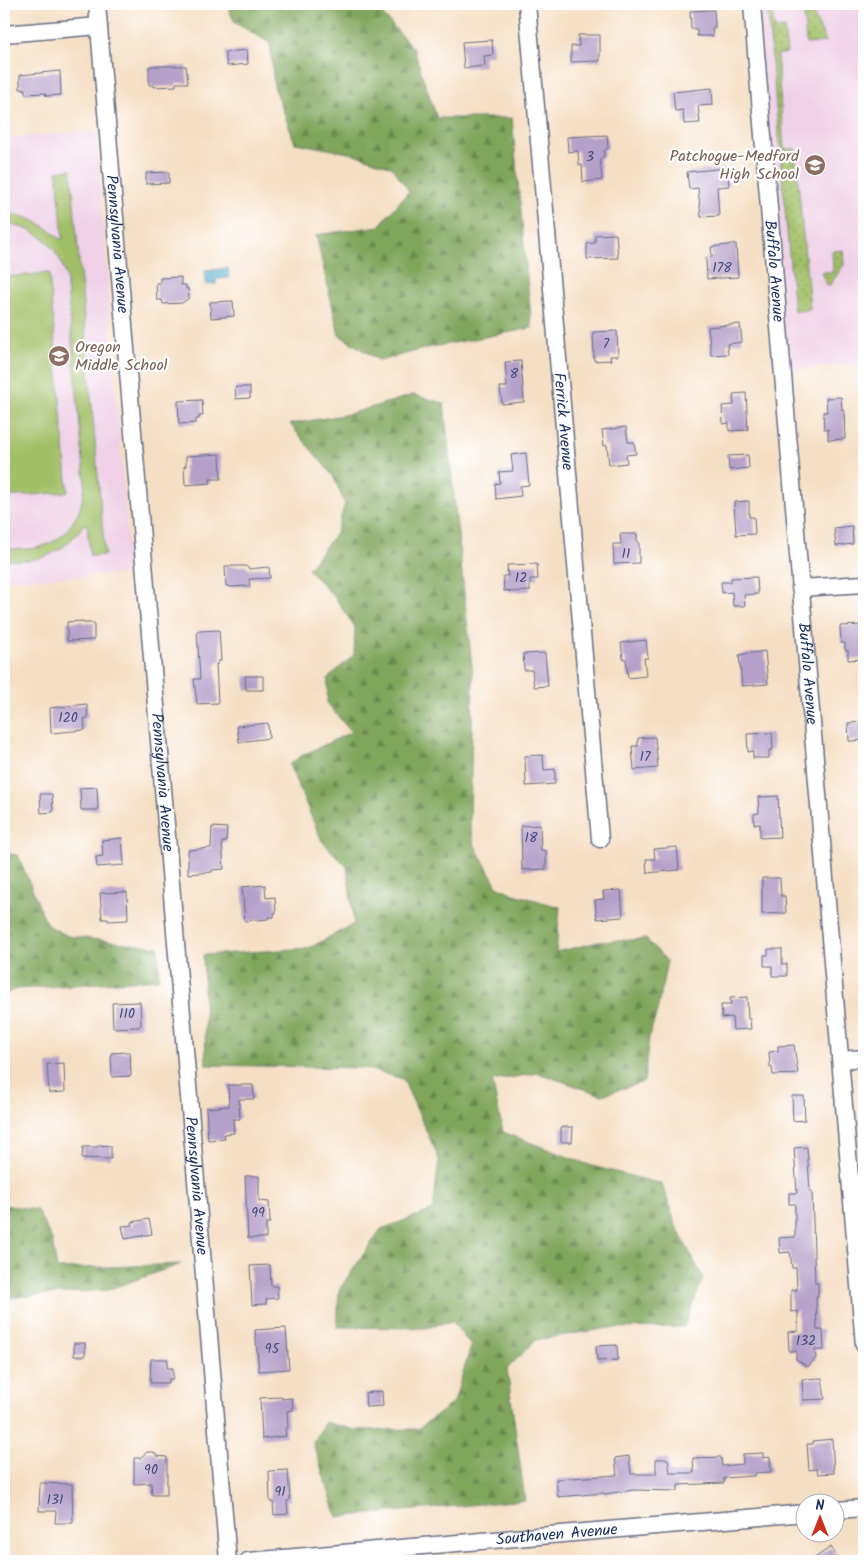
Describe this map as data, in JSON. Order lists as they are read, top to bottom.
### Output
{
  "streets": {
    "street": [
      "Pennsylvania Avenue",
      "Buffalo Avenue",
      "Ferrick Avenue",
      "Southaven Avenue"
    ]
  },
  "places": {
    "school or university": ["Patchogue-Medford High School", "Oregon Middle School"]
  },
  "house_numbers": [
    "3",
    "178",
    "7",
    "8",
    "11",
    "12",
    "120",
    "17",
    "18",
    "110",
    "99",
    "132",
    "95",
    "90",
    "91",
    "131"
  ],
  "north": "top"
}
